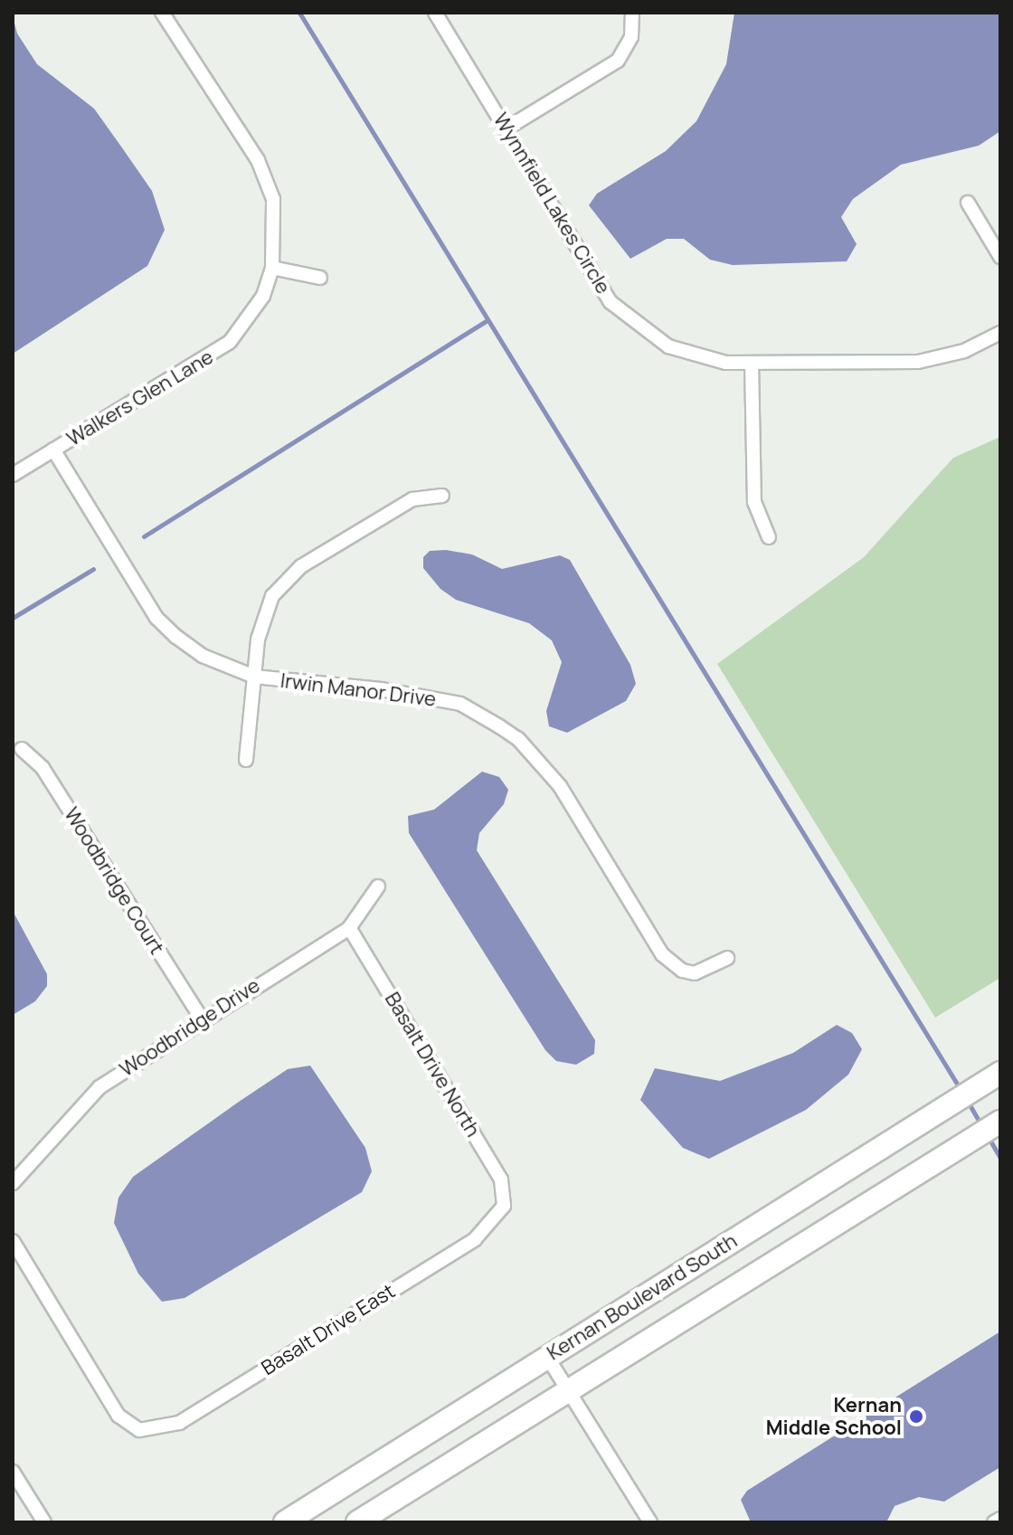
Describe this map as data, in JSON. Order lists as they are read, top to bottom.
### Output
{
  "streets": {
    "main road": ["Kernan Boulevard South"],
    "street": [
      "Wynnfield Lakes Circle",
      "Walkers Glen Lane",
      "Irwin Manor Drive",
      "Woodbridge Court",
      "Woodbridge Drive",
      "Basalt Drive North",
      "Basalt Drive East"
    ]
  },
  "crossings": [
    ["Walkers Glen Lane", "Irwin Manor Drive"],
    ["Woodbridge Court", "Woodbridge Drive"],
    ["Woodbridge Drive", "Basalt Drive North"],
    ["Basalt Drive North", "Basalt Drive East"]
  ],
  "places": ["Kernan Middle School"]
}
